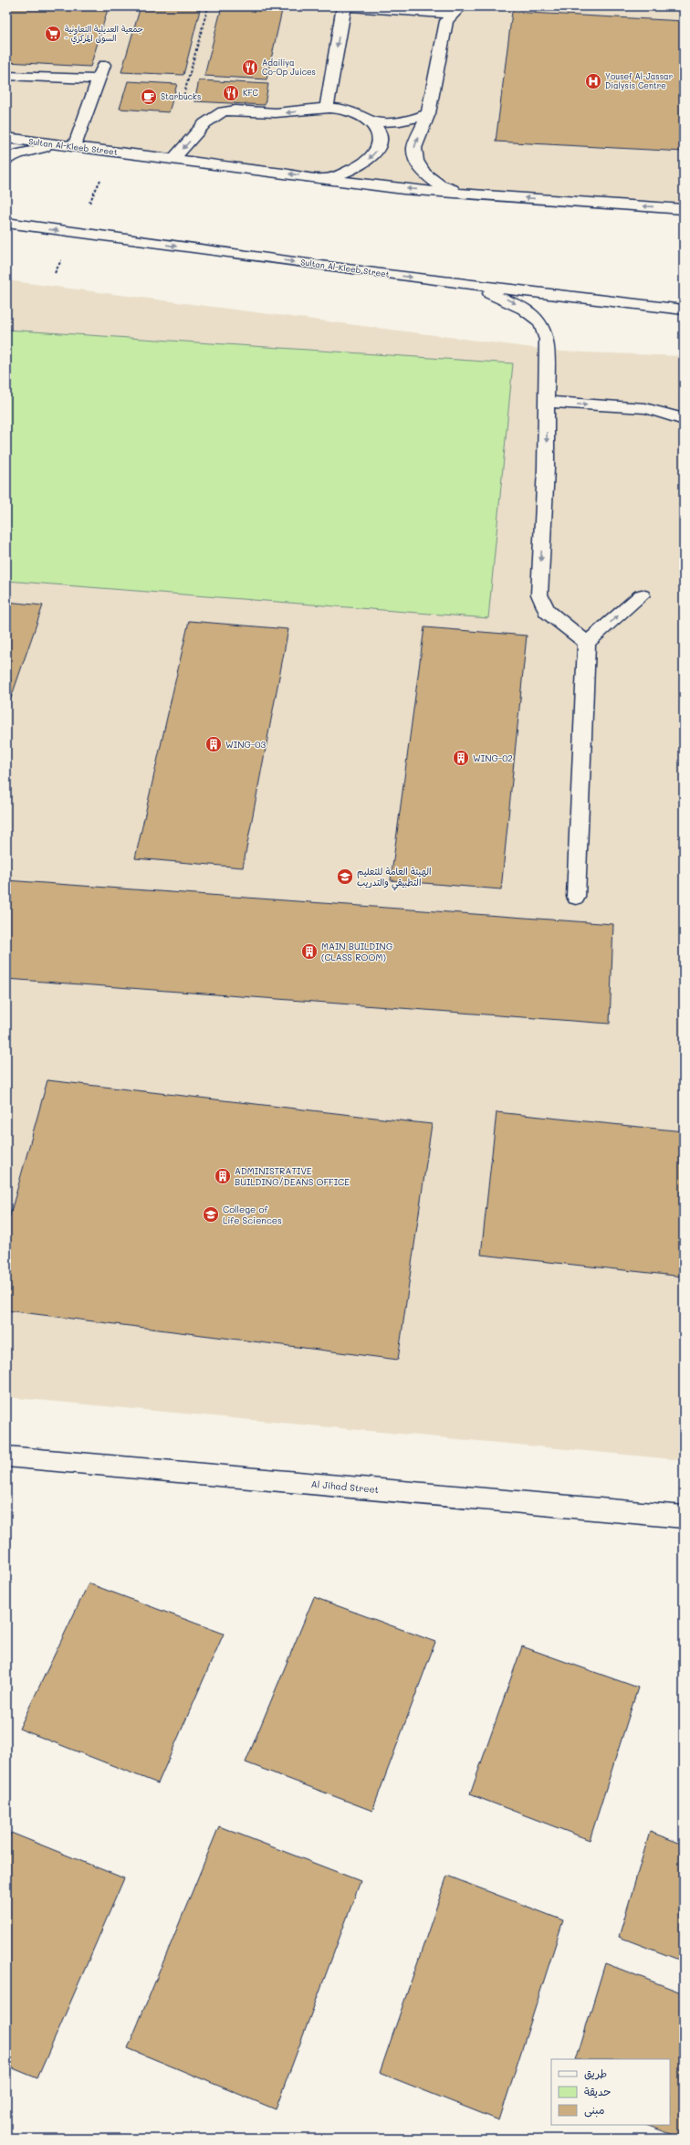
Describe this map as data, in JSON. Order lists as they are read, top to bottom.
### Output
{
  "streets": {
    "street": ["Sultan Al-Kleeb Street", "Al Jihad Street"]
  },
  "places": {
    "supermarket": ["جمعية العديلية التعاونية - السوق المركزي"],
    "restaurant": ["Adailiya Co-Op Juices", "KFC"],
    "hospital": ["Yousef Al-Jassar Dialysis Centre"],
    "cafe": ["Starbucks"],
    "building": [
      "WING-03",
      "WING-02",
      "MAIN BUILDING (CLASS ROOM)",
      "ADMINISTRATIVE BUILDING/DEANS OFFICE"
    ],
    "school or university": ["الهيئة العامة للتعليم التطبيقي والتدريب", "College of Life Sciences"]
  },
  "legend": ["طريق", "حديقة", "مبنى"]
}
